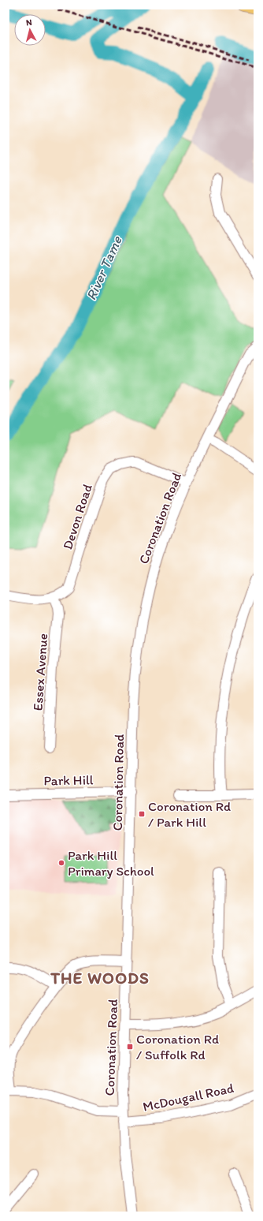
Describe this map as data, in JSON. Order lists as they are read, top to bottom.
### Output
{
  "streets": {
    "street": [
      "Devon Road",
      "Coronation Road",
      "Essex Avenue",
      "Park Hill",
      "McDougall Road"
    ]
  },
  "crossings": [
    ["Devon Road", "Coronation Road"],
    ["Devon Road", "Essex Avenue"],
    ["Coronation Road", "Park Hill"],
    ["Coronation Road", "McDougall Road"]
  ],
  "districts": ["THE WOODS"],
  "water": ["River Tame"],
  "places": {
    "transit": ["Coronation Rd / Park Hill", "Coronation Rd / Suffolk Rd"],
    "other": ["Park Hill Primary School"]
  },
  "north": "top"
}
